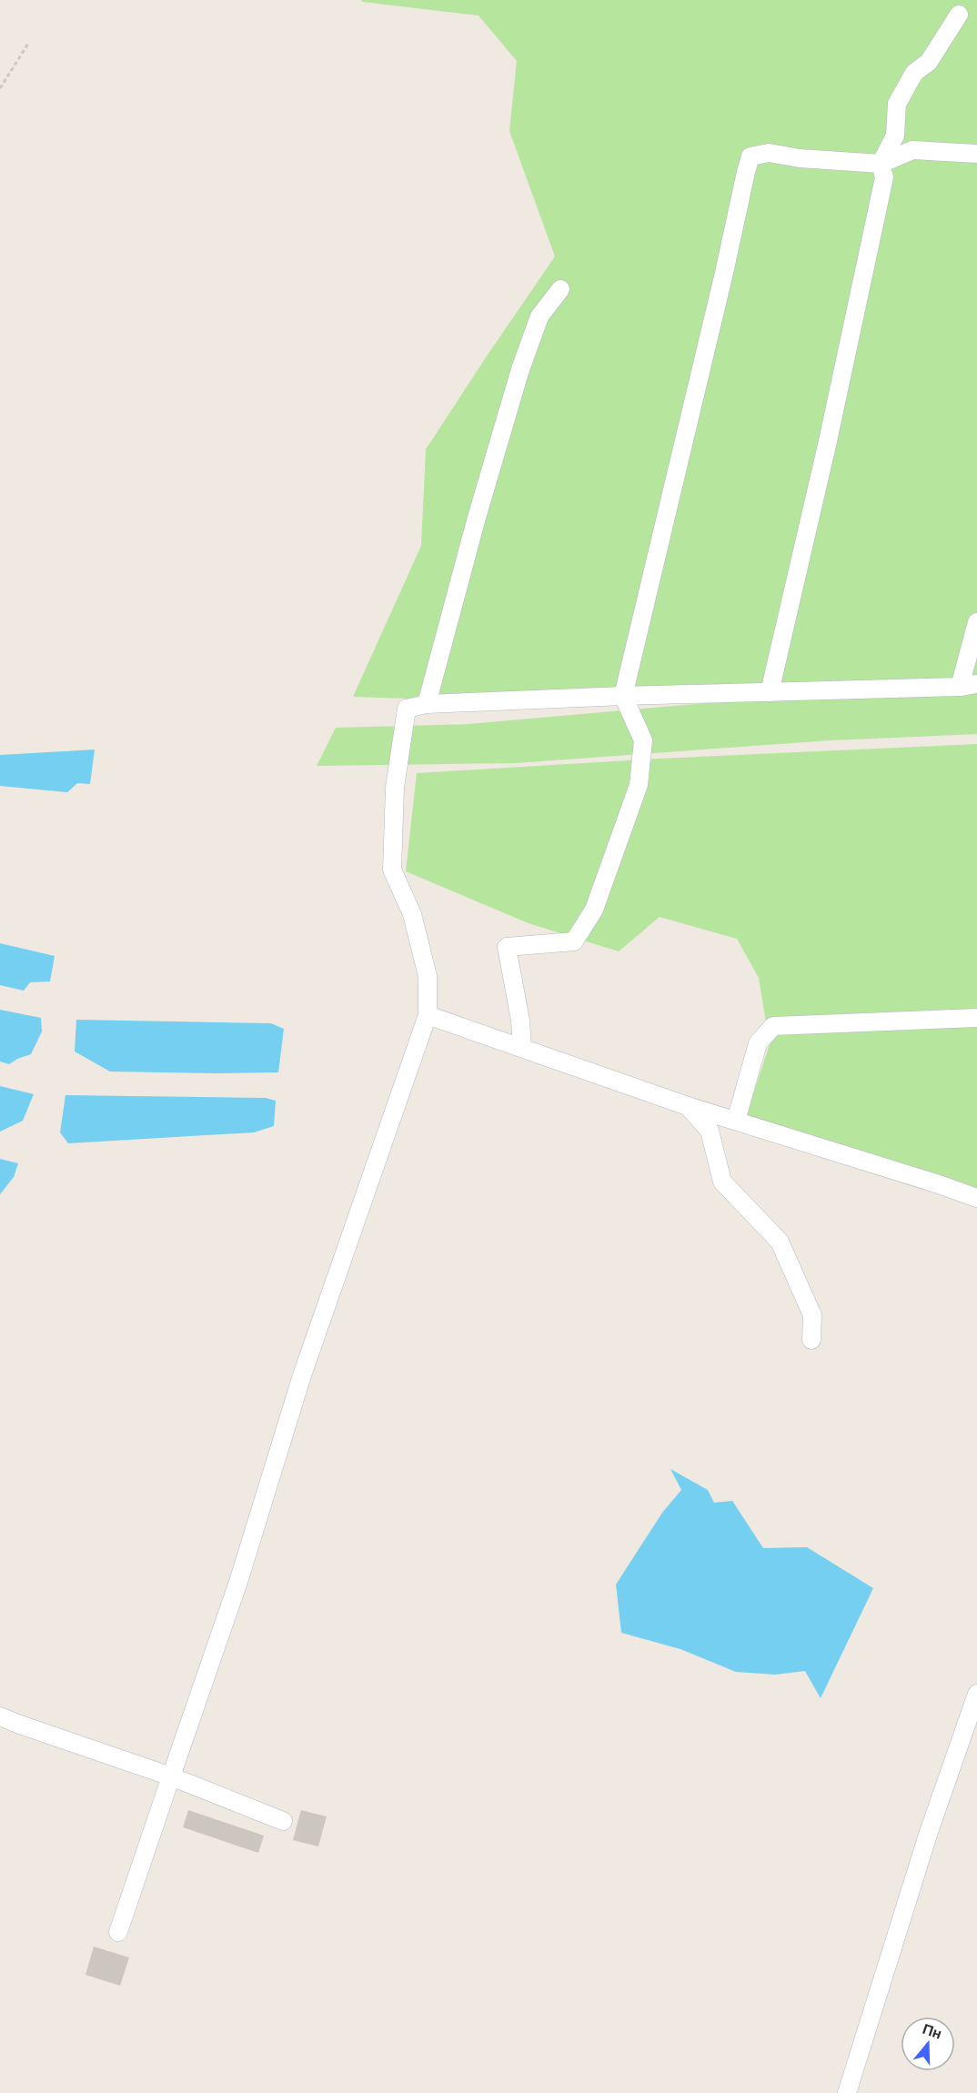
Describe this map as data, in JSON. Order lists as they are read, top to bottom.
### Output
{
  "north": "top"
}
